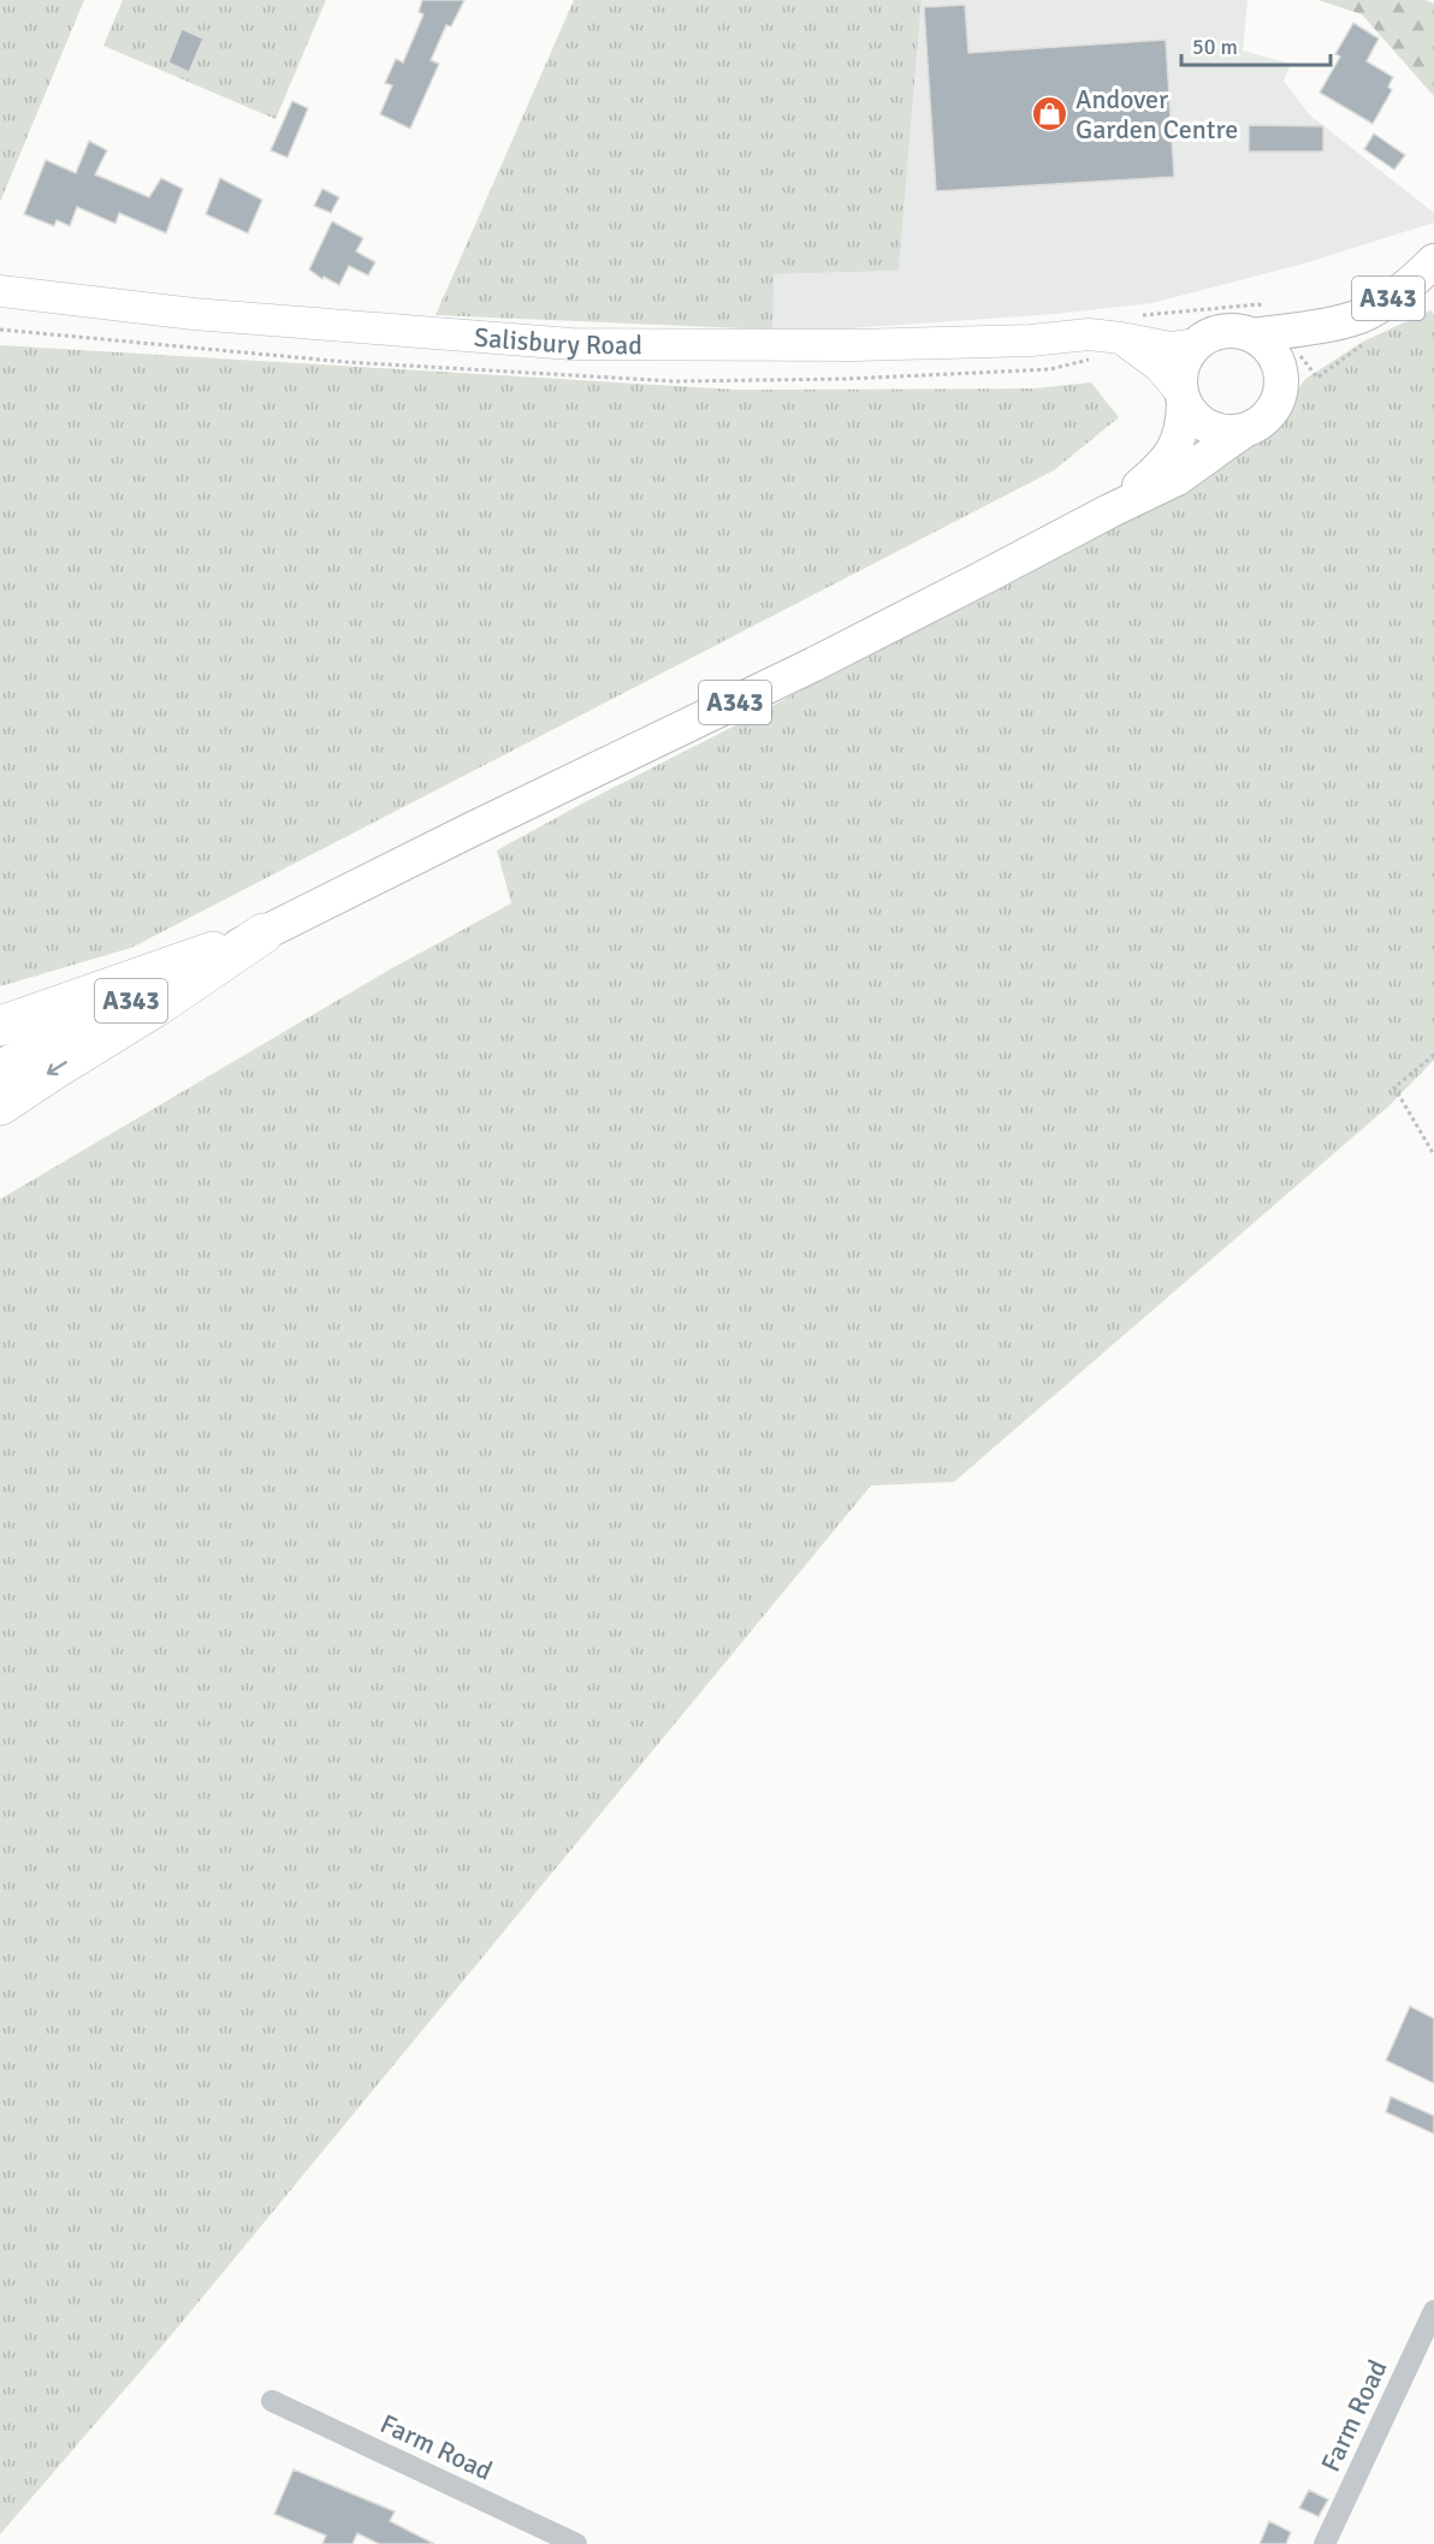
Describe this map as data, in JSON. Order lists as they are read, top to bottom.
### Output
{
  "streets": {
    "main road": ["A343"],
    "street": ["Salisbury Road", "Farm Road"]
  },
  "crossings": [
    ["A343", "Salisbury Road"]
  ],
  "places": {
    "shop": ["Andover Garden Centre"]
  },
  "scale_bar": "50 m"
}
